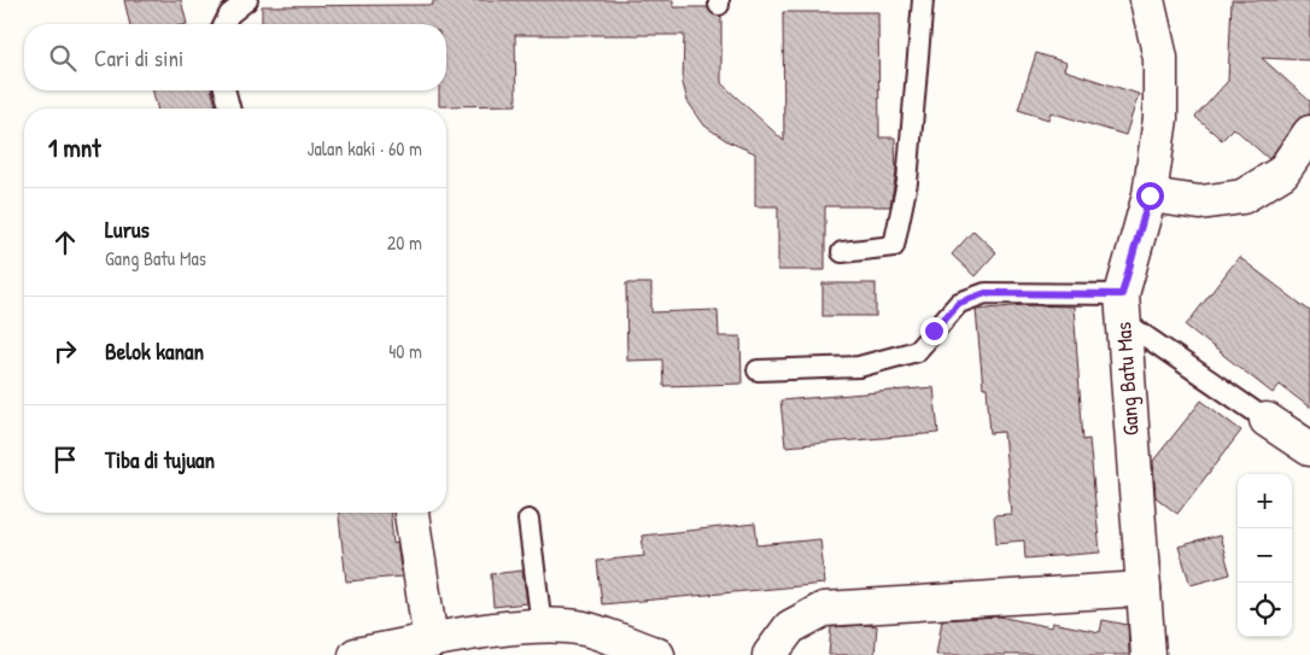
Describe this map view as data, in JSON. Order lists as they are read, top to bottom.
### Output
{
  "streets": {
    "street": ["Gang Batu Mas"]
  },
  "page": {
    "search": "Cari di sini",
    "heading": ["1 mnt", "Jalan kaki · 60 m"],
    "list": [
      ["Lurus", "Gang Batu Mas", "20 m"],
      ["Belok kanan", "40 m"],
      "Tiba di tujuan"
    ],
    "map_buttons": ["+", "−"]
  }
}
